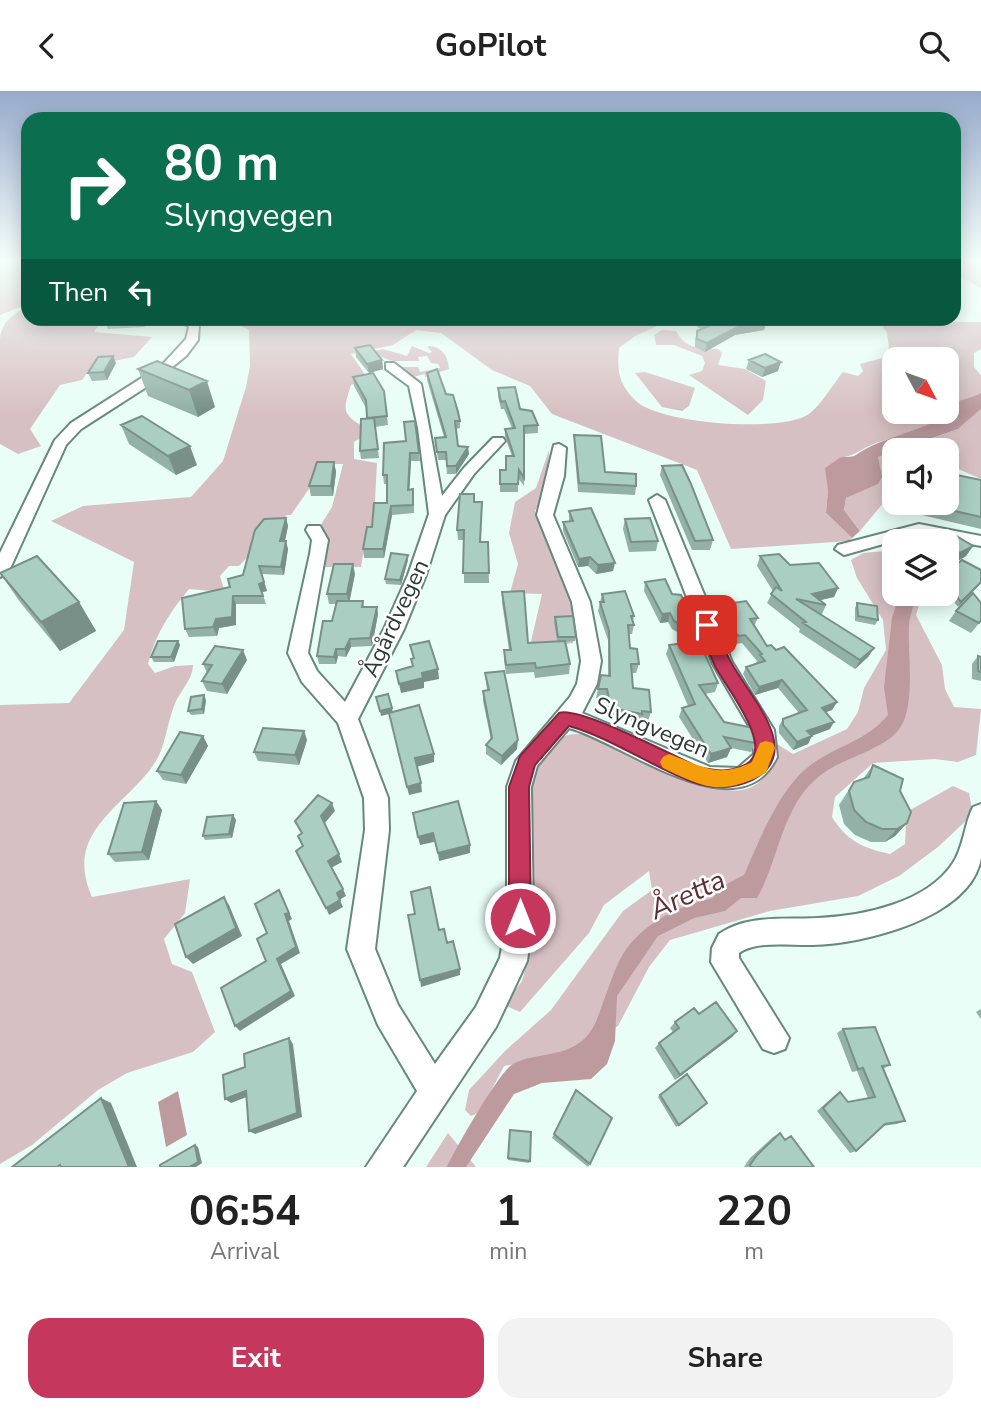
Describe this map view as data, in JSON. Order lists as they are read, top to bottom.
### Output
{
  "streets": {
    "street": ["Ågårdvegen", "Slyngvegen"]
  },
  "water": ["Åretta"],
  "north": "bottom right",
  "page": {
    "header": "GoPilot",
    "turn": ["80 m", "Slyngvegen"],
    "then": "Then",
    "eta": [
      "06:54",
      "Arrival",
      "1",
      "min",
      "220",
      "m"
    ],
    "buttons": ["Exit", "Share"]
  }
}
